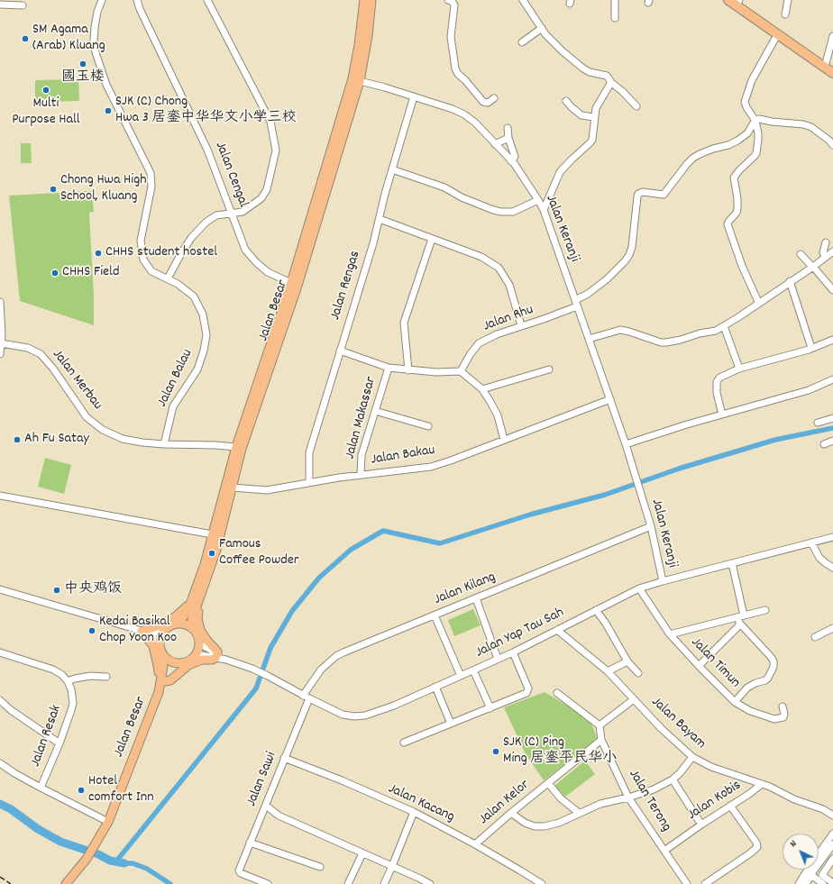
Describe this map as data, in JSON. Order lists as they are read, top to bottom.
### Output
{
  "streets": {
    "main road": ["Jalan Besar"],
    "street": [
      "Jalan Cengal",
      "Jalan Keranji",
      "Jalan Rengas",
      "Jalan Rhu",
      "Jalan Balau",
      "Jalan Merbau",
      "Jalan Makassar",
      "Jalan Bakau",
      "Jalan Kilang",
      "Jalan Yap Tau Sah",
      "Jalan Timun",
      "Jalan Bayam",
      "Jalan Resak",
      "Jalan Sawi",
      "Jalan Terong",
      "Jalan Kobis",
      "Jalan Kelor",
      "Jalan Kacang"
    ]
  },
  "crossings": [
    ["Jalan Cengal", "Jalan Besar"],
    ["Jalan Keranji", "Jalan Rengas"],
    ["Jalan Keranji", "Jalan Besar"],
    ["Jalan Keranji", "Jalan Rhu"],
    ["Jalan Keranji", "Jalan Bakau"],
    ["Jalan Keranji", "Jalan Kilang"],
    ["Jalan Keranji", "Jalan Yap Tau Sah"],
    ["Jalan Rengas", "Jalan Bakau"],
    ["Jalan Besar", "Jalan Merbau"],
    ["Jalan Besar", "Jalan Bakau"],
    ["Jalan Besar", "Jalan Yap Tau Sah"],
    ["Jalan Balau", "Jalan Merbau"],
    ["Jalan Makassar", "Jalan Bakau"],
    ["Jalan Kilang", "Jalan Yap Tau Sah"],
    ["Jalan Kilang", "Jalan Sawi"],
    ["Jalan Yap Tau Sah", "Jalan Timun"],
    ["Jalan Yap Tau Sah", "Jalan Bayam"],
    ["Jalan Yap Tau Sah", "Jalan Sawi"],
    ["Jalan Bayam", "Jalan Kobis"],
    ["Jalan Sawi", "Jalan Kacang"],
    ["Jalan Terong", "Jalan Kobis"],
    ["Jalan Terong", "Jalan Kelor"],
    ["Jalan Kelor", "Jalan Kacang"]
  ],
  "places": [
    "SM Agama (Arab) Kluang",
    "國玉楼",
    "Multi Purpose Hall",
    "SJK (C) Chong Hwa 3 居銮中华华文小学三校",
    "Chong Hwa High School, Kluang",
    "CHHS student hostel",
    "CHHS Field",
    "Ah Fu Satay",
    "Famous Coffee Powder",
    "中央鸡饭",
    "Kedai Basikal Chop Yoon Koo",
    "SJK (C) Ping Ming 居銮平民华小",
    "Hotel comfort Inn"
  ],
  "north": "top left"
}
